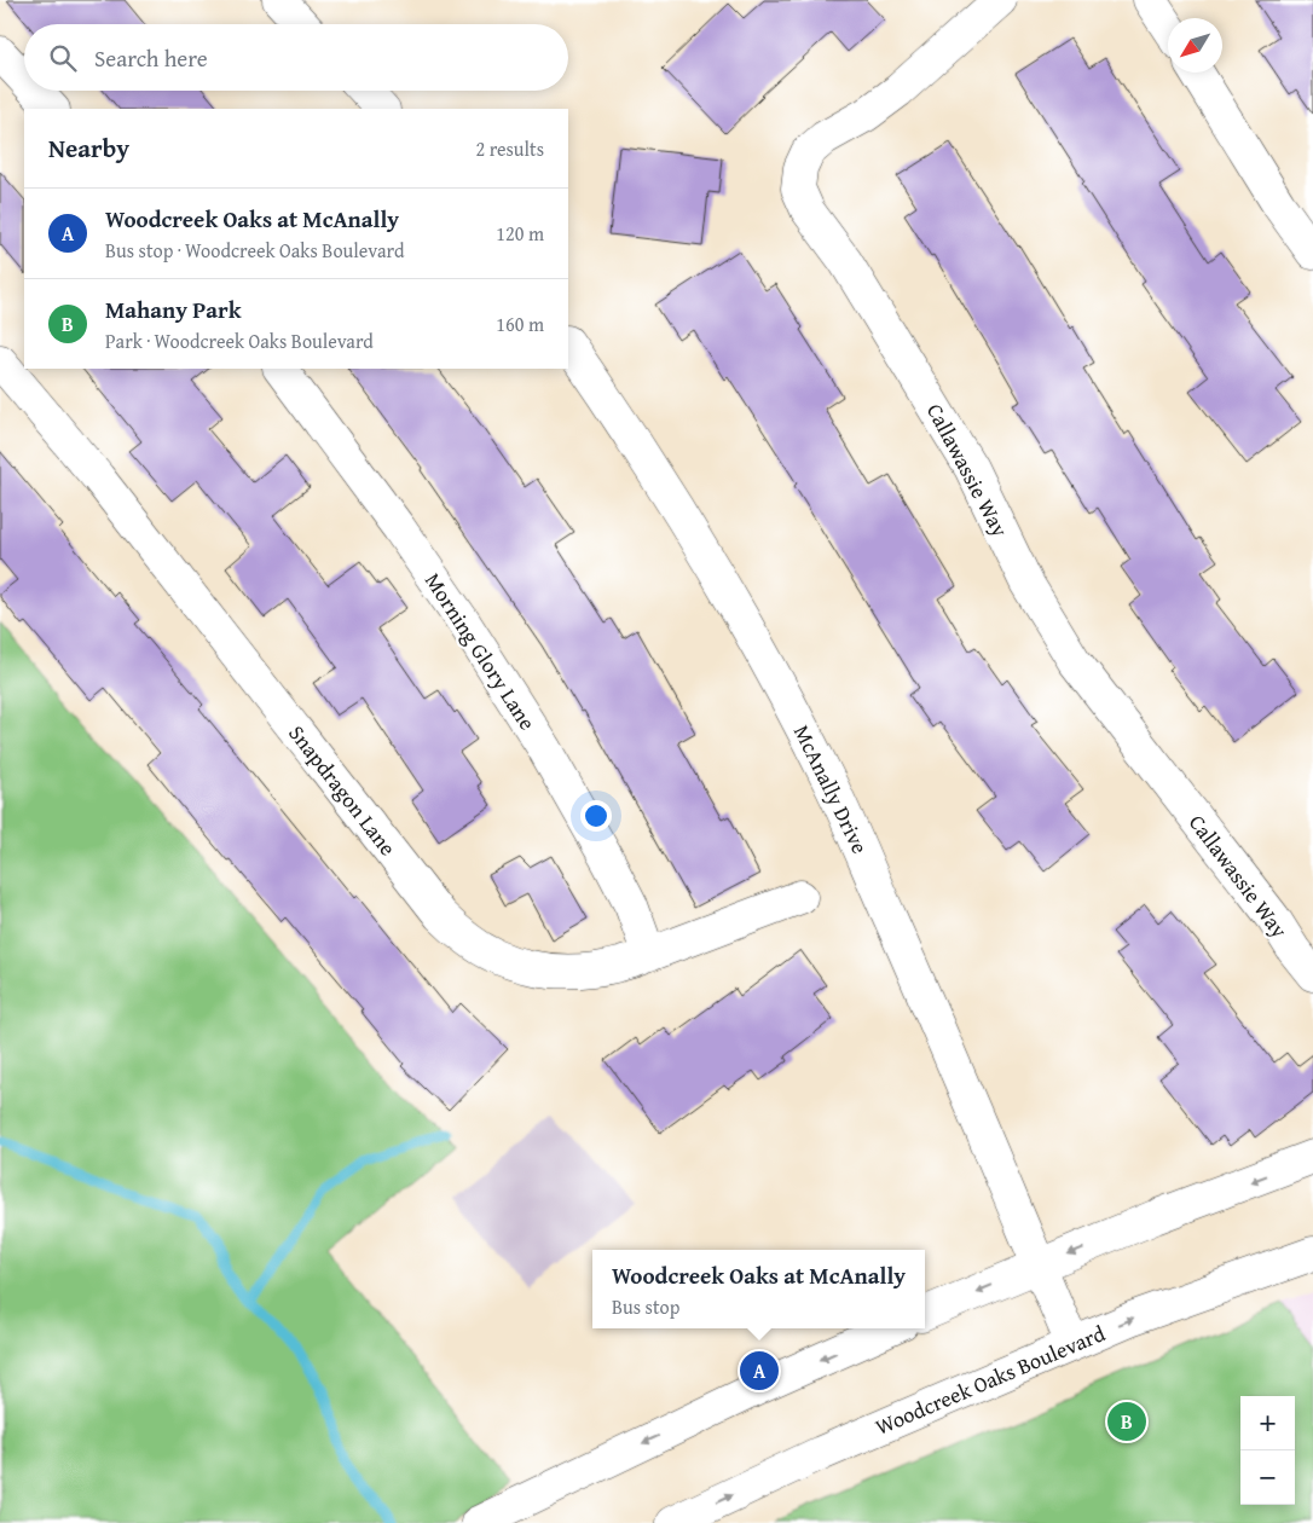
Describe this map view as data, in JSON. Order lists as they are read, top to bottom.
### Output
{
  "streets": {
    "street": [
      "Callawassie Way",
      "Morning Glory Lane",
      "McAnally Drive",
      "Snapdragon Lane",
      "Woodcreek Oaks Boulevard"
    ]
  },
  "crossings": [
    ["Morning Glory Lane", "Snapdragon Lane"],
    ["McAnally Drive", "Woodcreek Oaks Boulevard"]
  ],
  "north": "bottom left",
  "page": {
    "search": "Search here",
    "heading": ["Nearby", "2 results"],
    "list": [
      {
        "mark": "A",
        "name": "Woodcreek Oaks at McAnally",
        "note": "Bus stop · Woodcreek Oaks Boulevard",
        "value": "120 m"
      },
      {
        "mark": "B",
        "name": "Mahany Park",
        "note": "Park · Woodcreek Oaks Boulevard",
        "value": "160 m"
      }
    ],
    "popup": ["Woodcreek Oaks at McAnally", "Bus stop"],
    "pins": ["A", "B"],
    "map_buttons": ["+", "−"]
  }
}
